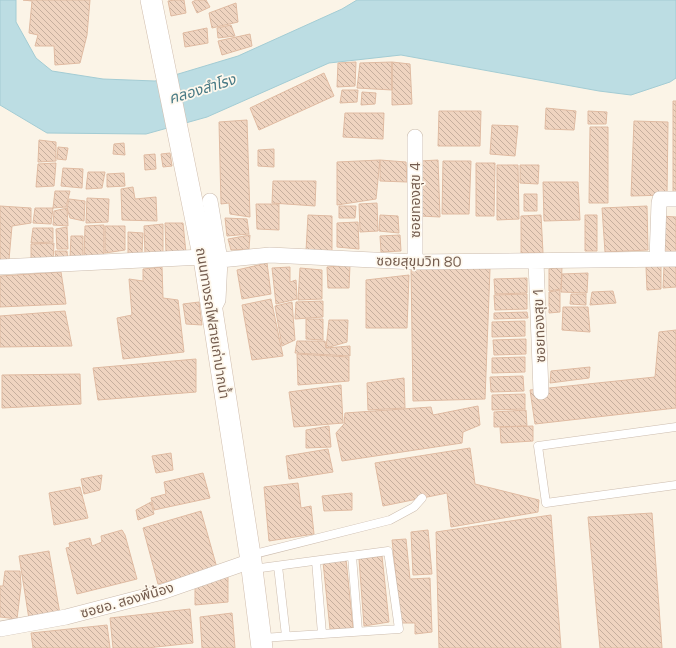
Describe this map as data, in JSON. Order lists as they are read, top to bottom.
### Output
{
  "streets": {
    "main road": ["ถนนทางรถไฟสายเก่าปากน้ำ"],
    "street": [
      "ซอยทองสุข 4",
      "ซอยสุขุมวิท 80",
      "ซอยทองสุข 1",
      "ซอยอ. สองพี่น้อง"
    ]
  },
  "crossings": [
    ["ซอยทองสุข 4", "ซอยสุขุมวิท 80"],
    ["ซอยสุขุมวิท 80", "ถนนทางรถไฟสายเก่าปากน้ำ"],
    ["ซอยสุขุมวิท 80", "ซอยทองสุข 1"],
    ["ถนนทางรถไฟสายเก่าปากน้ำ", "ซอยอ. สองพี่น้อง"]
  ],
  "water": ["คลองสำโรง"]
}
